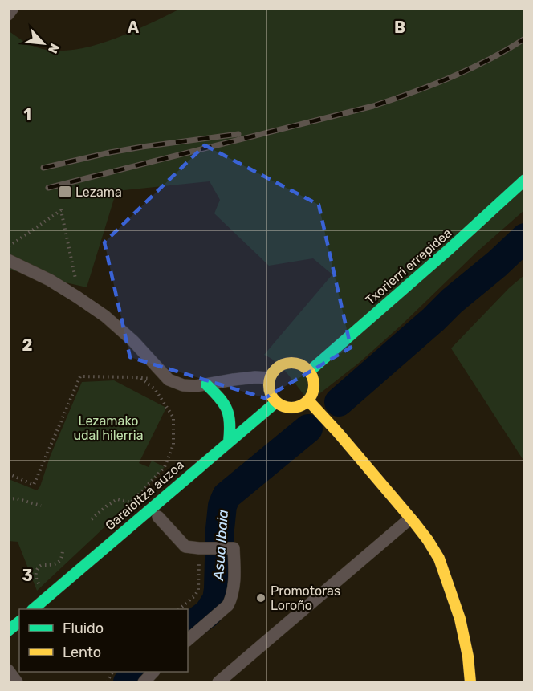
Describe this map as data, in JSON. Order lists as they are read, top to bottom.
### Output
{
  "streets": {
    "street": ["Txorierri errepidea", "Garaioltza auzoa"]
  },
  "crossings": [
    ["Txorierri errepidea", "Garaioltza auzoa"]
  ],
  "water": ["Asua Ibaia"],
  "parks": ["Lezamako udal hilerria"],
  "places": {
    "transit": ["Lezama"],
    "other": ["Promotoras Loroño"]
  },
  "legend": ["Fluido", "Lento"],
  "north": "bottom right",
  "grid": {
    "columns": ["A", "B"],
    "rows": ["1", "2", "3"]
  }
}
